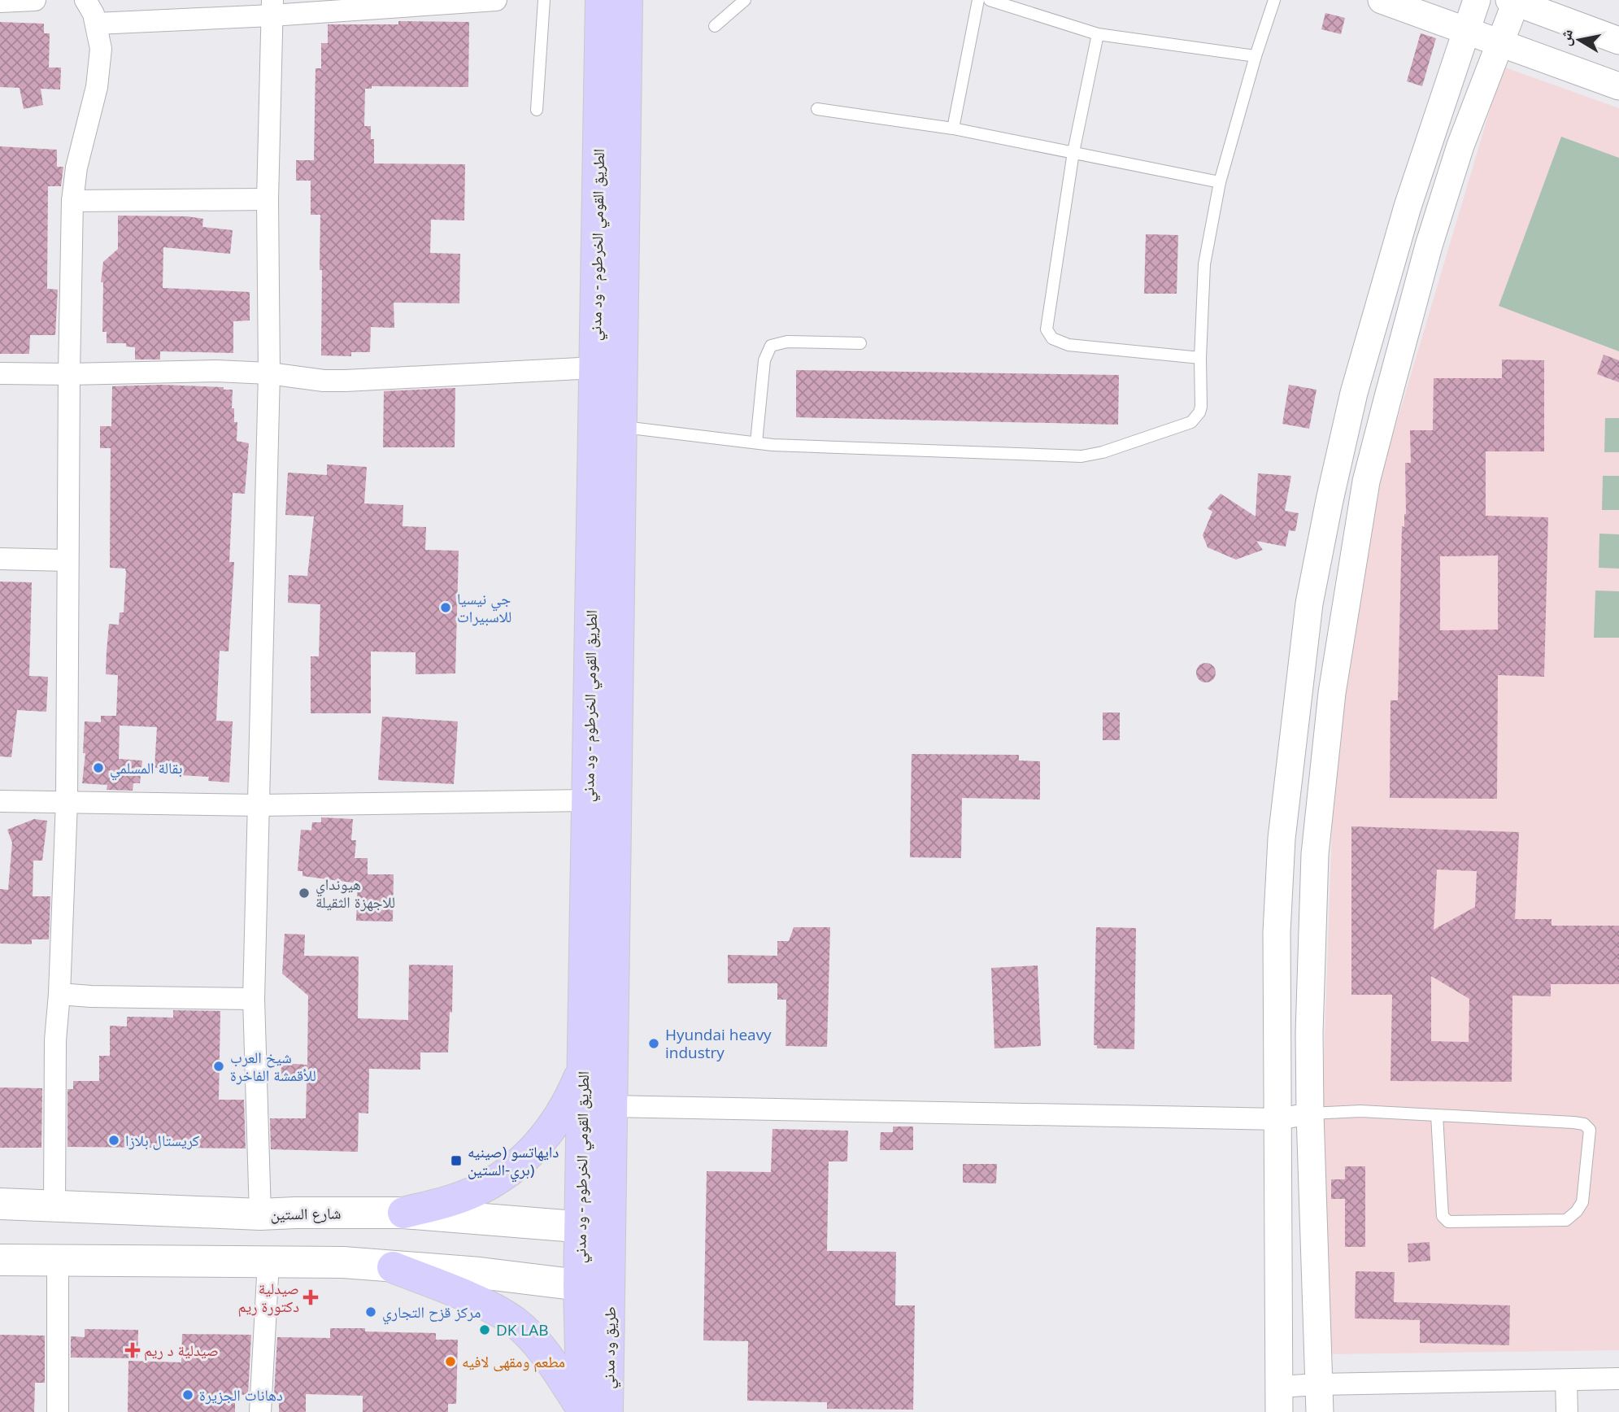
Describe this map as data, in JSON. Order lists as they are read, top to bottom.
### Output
{
  "streets": {
    "highway": ["الطريق القومي الخرطوم - ود مدني", "طريق ود مدني"],
    "main road": ["شارع الستين"]
  },
  "crossings": [
    ["الطريق القومي الخرطوم - ود مدني", "شارع الستين"],
    ["الطريق القومي الخرطوم - ود مدني", "طريق ود مدني"]
  ],
  "places": {
    "other": [
      "جي نيسيا للاسبيرات",
      "بقالة المسلمي",
      "هيونداي للاجهزة الثقيلة",
      "Hyundai heavy industry",
      "شيخ العرب للأقمشة الفاخرة",
      "كريستال بلازا",
      "مركز قزح التجاري",
      "DK LAB",
      "مطعم ومقهى لافيه",
      "دهانات الجزيرة"
    ],
    "transit": ["دايهاتسو (صينيه بري-الستين)"],
    "health": ["صيدلية دكتورة ريم", "صيدلية د ريم"]
  },
  "north": "left"
}
